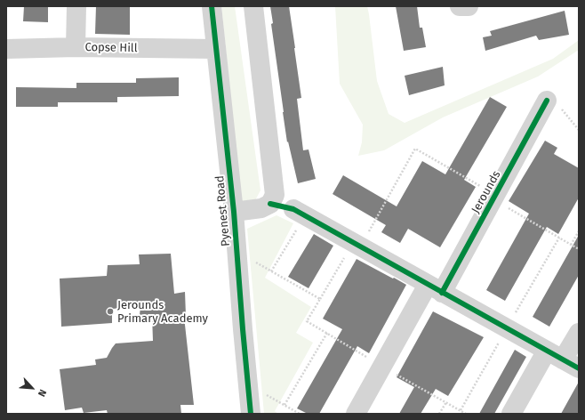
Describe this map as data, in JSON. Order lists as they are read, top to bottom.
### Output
{
  "streets": {
    "street": ["Copse Hill", "Jerounds", "Pyenest Road"]
  },
  "crossings": [
    ["Copse Hill", "Pyenest Road"]
  ],
  "places": ["Jerounds Primary Academy"],
  "north": "bottom right"
}
